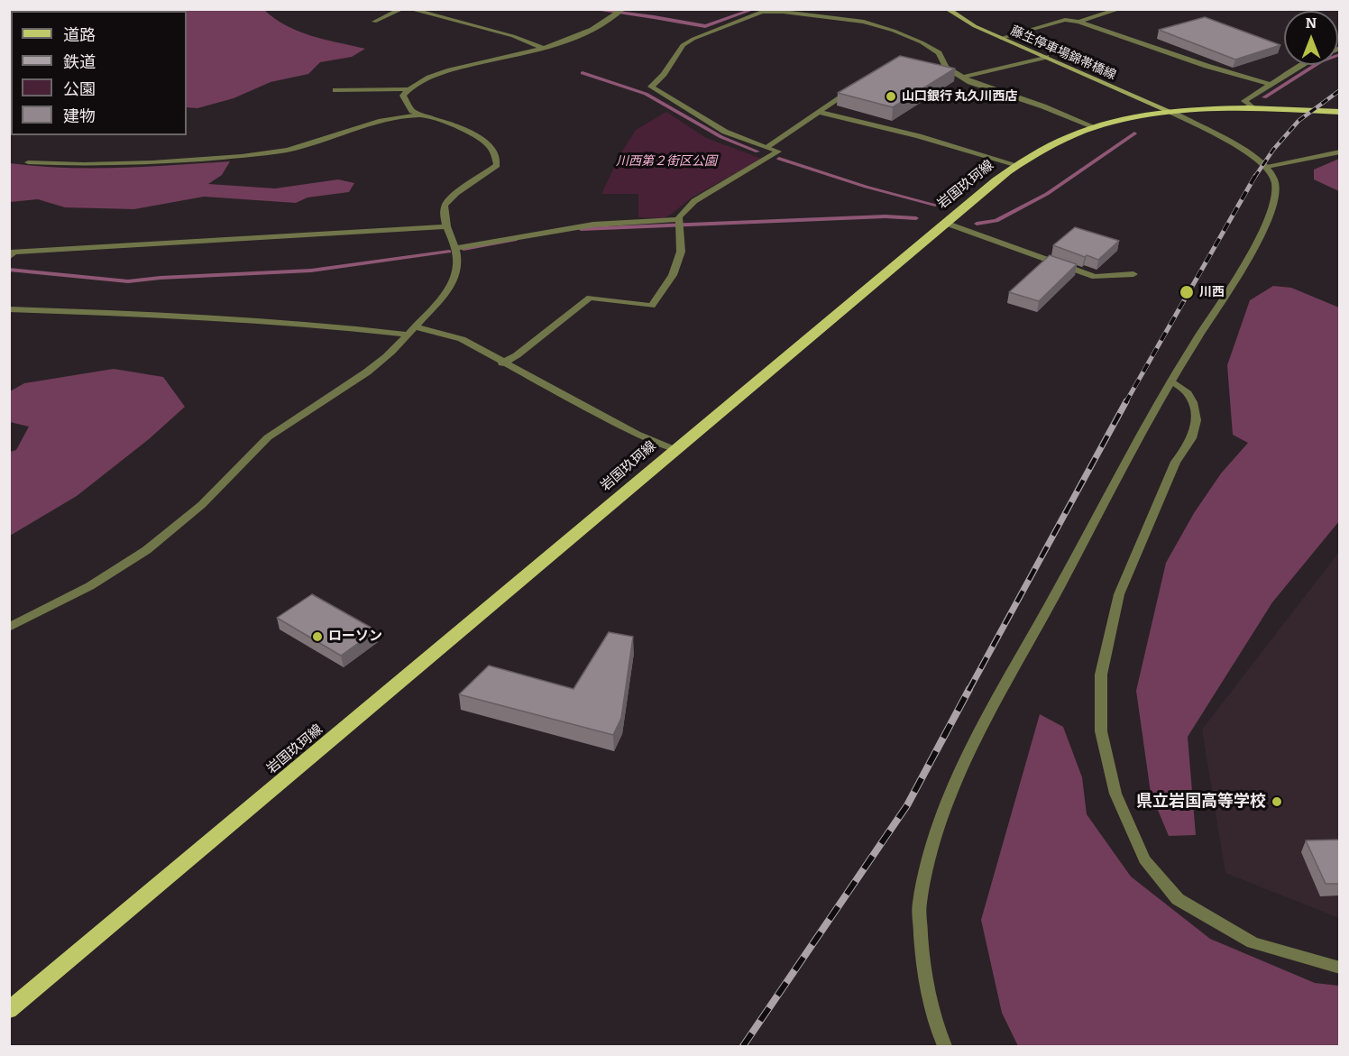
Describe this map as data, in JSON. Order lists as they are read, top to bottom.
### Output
{
  "streets": {
    "main road": ["藤生停車場錦帯橋線", "岩国玖珂線"]
  },
  "crossings": [
    ["藤生停車場錦帯橋線", "岩国玖珂線"]
  ],
  "parks": ["川西第２街区公園"],
  "places": [
    "山口銀行 丸久川西店",
    "川西",
    "ローソン",
    "県立岩国高等学校"
  ],
  "legend": [
    "道路",
    "鉄道",
    "公園",
    "建物"
  ],
  "north": "top"
}
